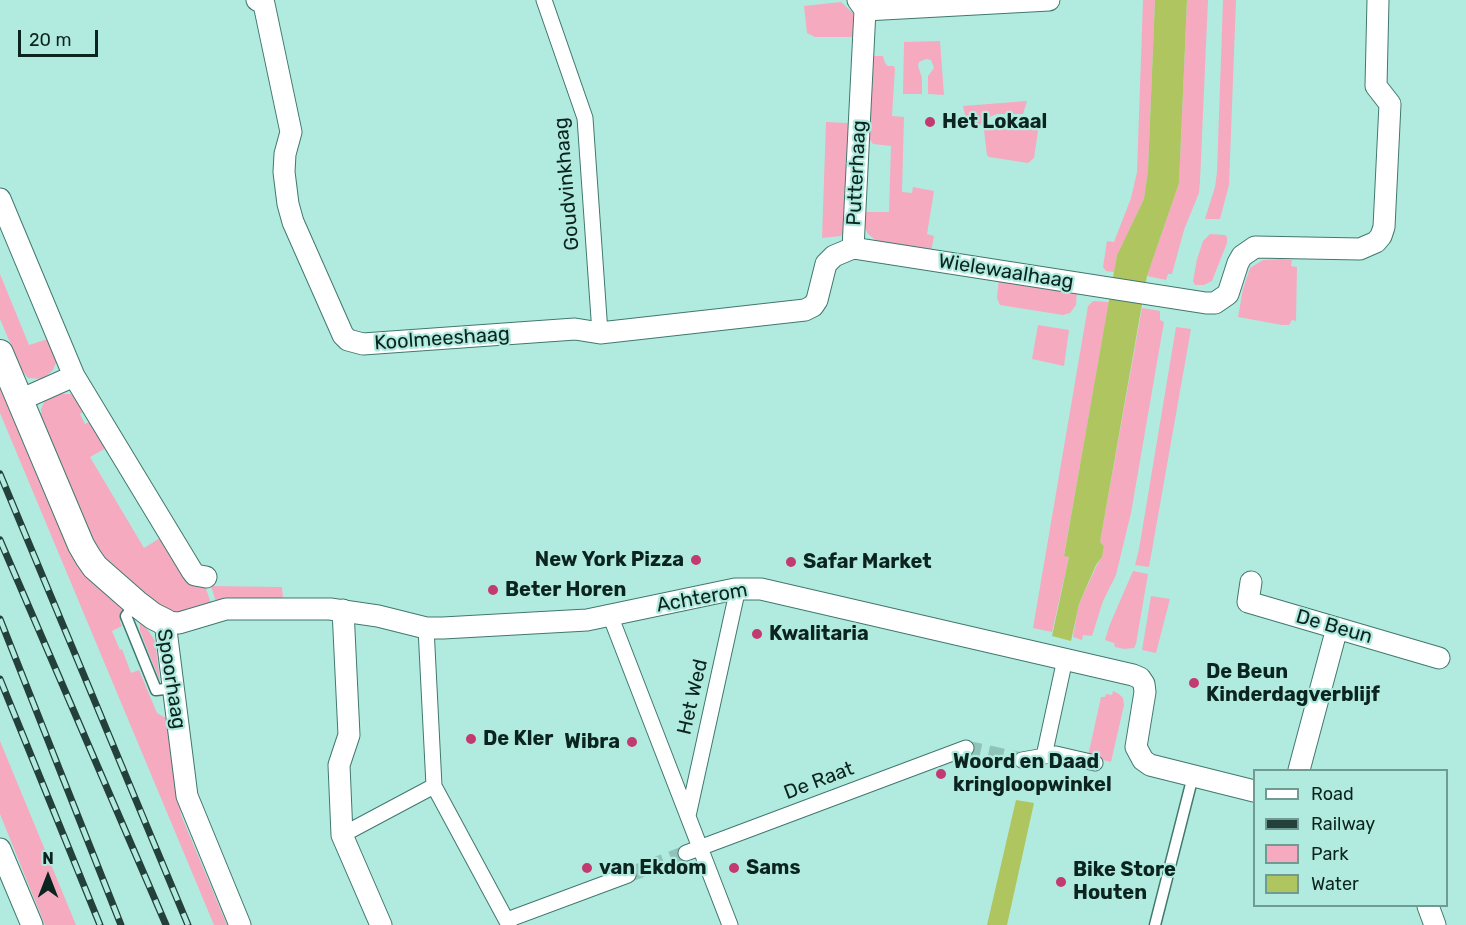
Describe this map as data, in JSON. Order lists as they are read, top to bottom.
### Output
{
  "streets": {
    "street": [
      "Putterhaag",
      "Goudvinkhaag",
      "Wielewaalhaag",
      "Koolmeeshaag",
      "Achterom",
      "De Beun",
      "Spoorhaag",
      "Het Wed",
      "De Raat"
    ]
  },
  "crossings": [
    ["Putterhaag", "Goudvinkhaag"],
    ["Putterhaag", "Wielewaalhaag"],
    ["Putterhaag", "Koolmeeshaag"],
    ["Achterom", "Spoorhaag"],
    ["Achterom", "Het Wed"],
    ["Het Wed", "De Raat"]
  ],
  "places": [
    "Het Lokaal",
    "New York Pizza",
    "Safar Market",
    "Beter Horen",
    "Kwalitaria",
    "De Beun Kinderdagverblijf",
    "De Kler",
    "Wibra",
    "Woord en Daad kringloopwinkel",
    "van Ekdom",
    "Sams",
    "Bike Store Houten"
  ],
  "legend": [
    "Road",
    "Railway",
    "Park",
    "Water"
  ],
  "scale_bar": "20 m",
  "north": "top"
}
